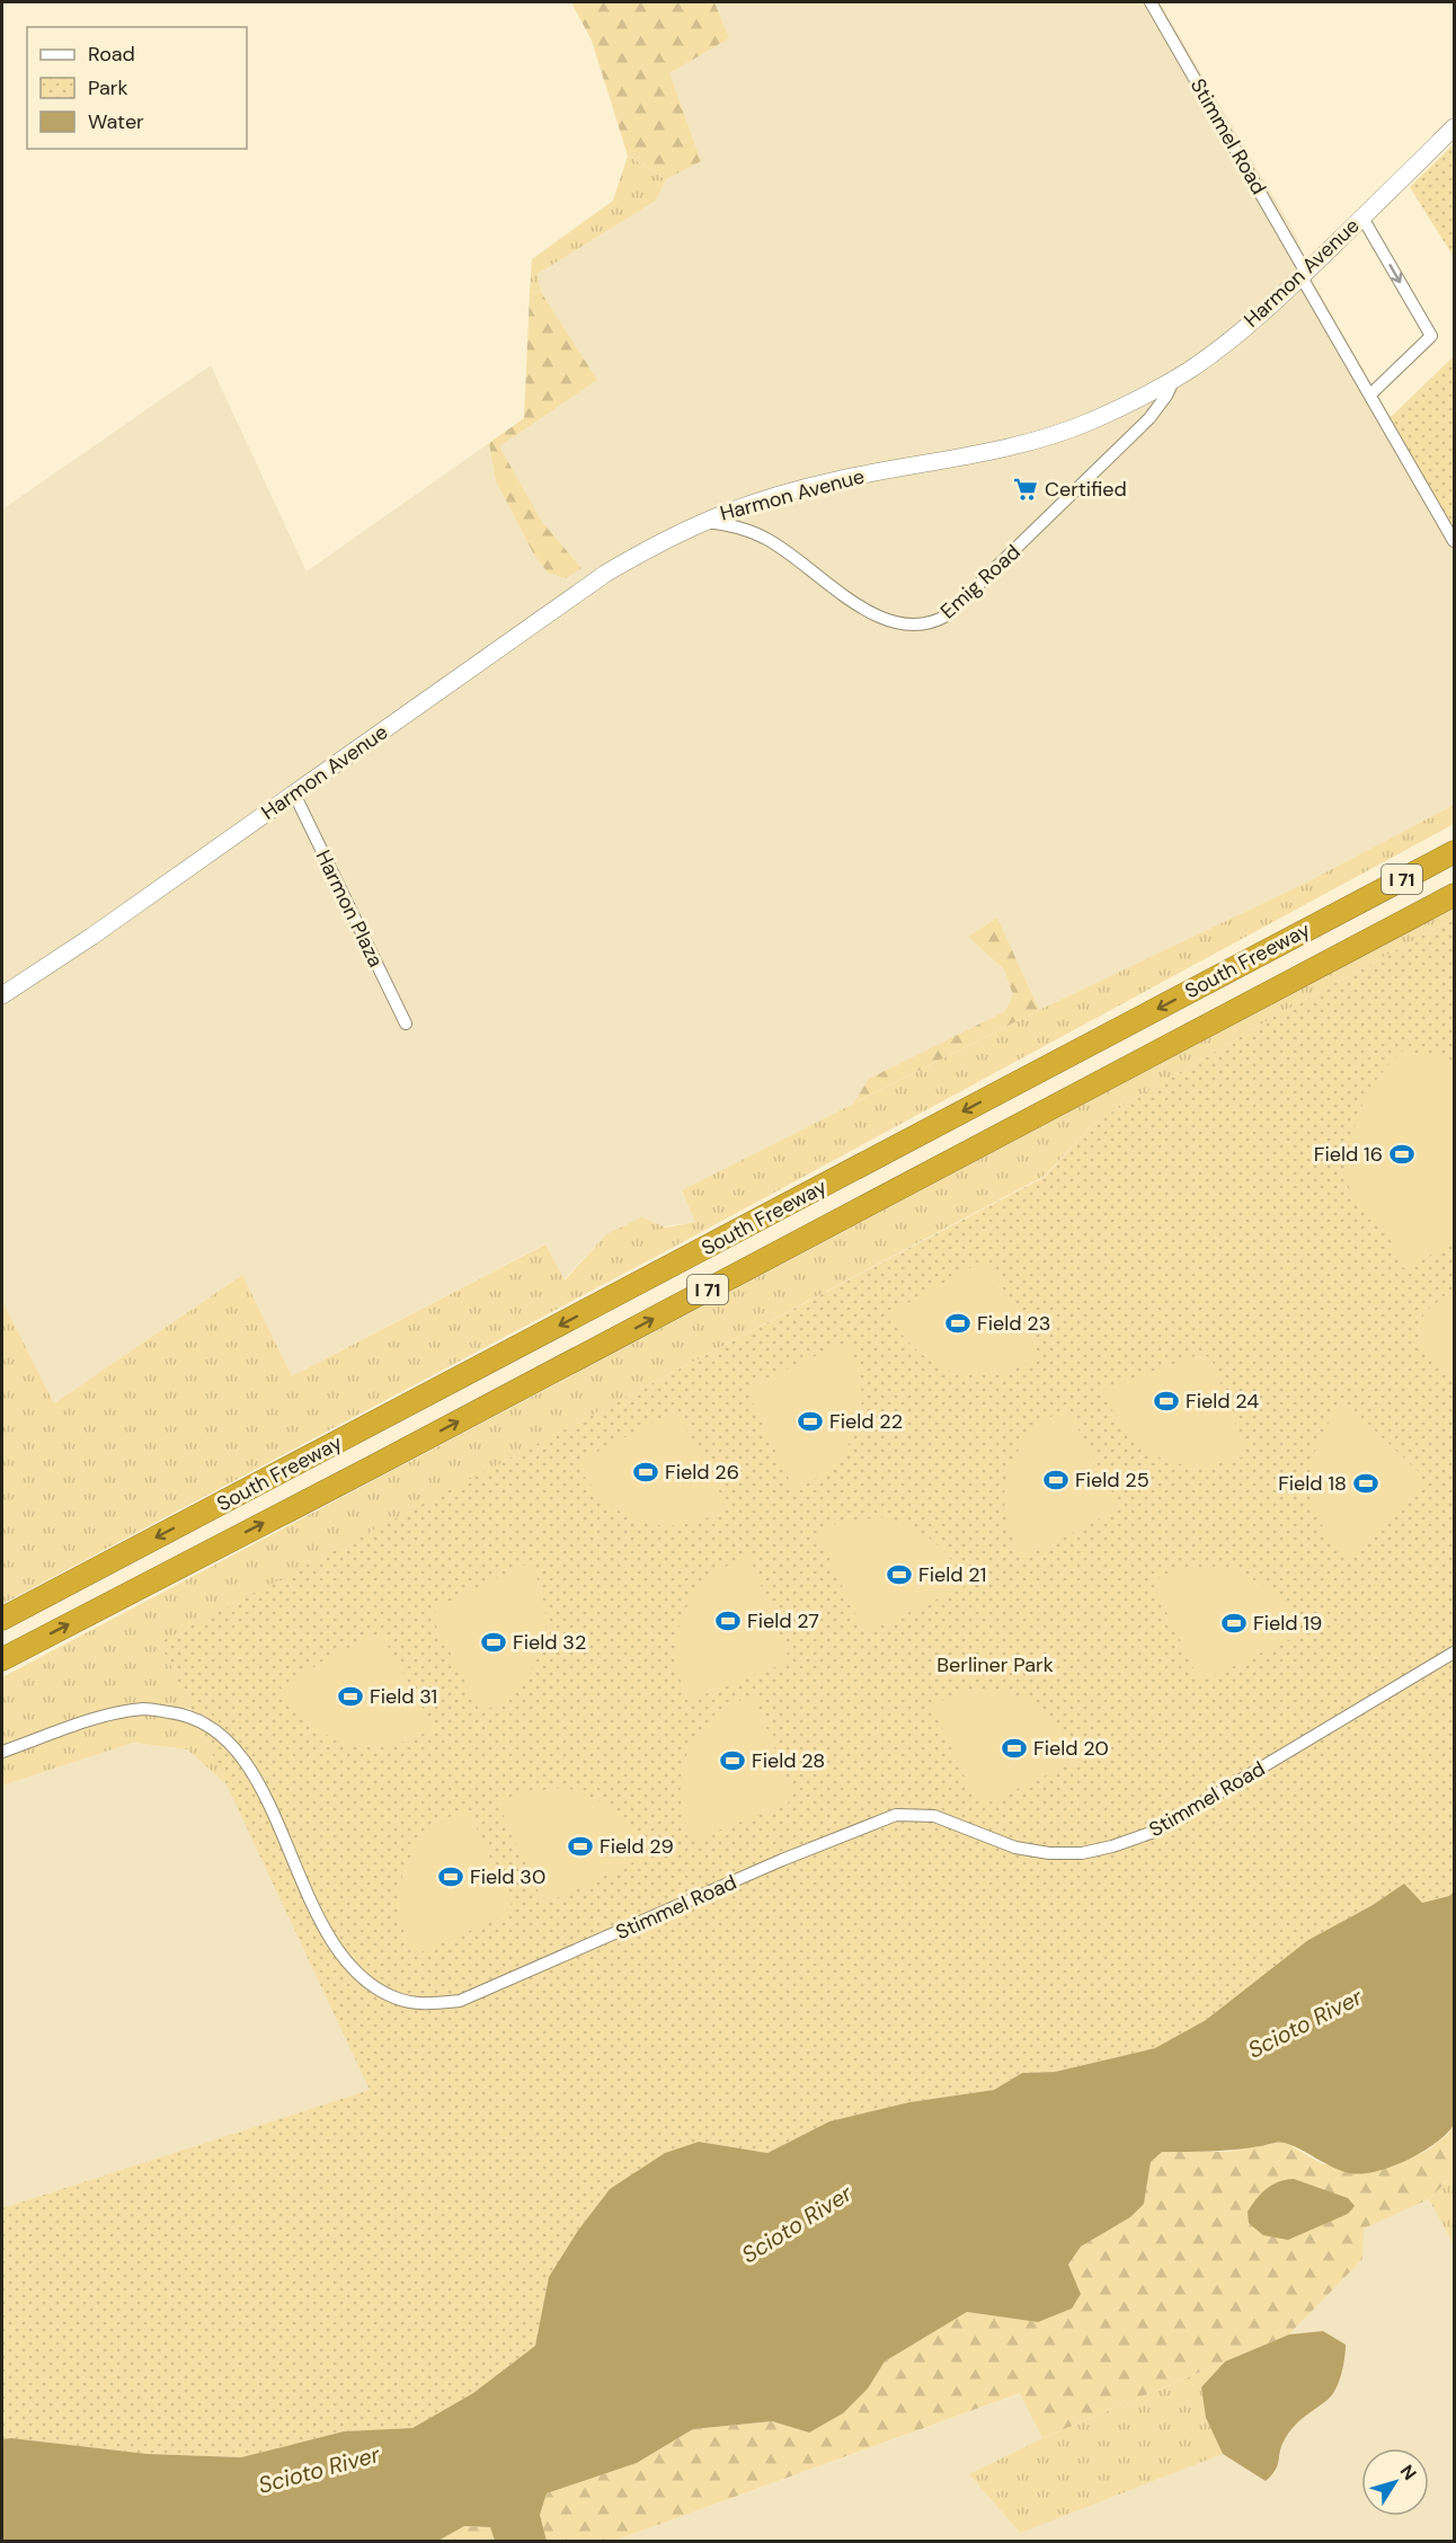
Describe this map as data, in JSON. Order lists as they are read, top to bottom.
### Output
{
  "streets": {
    "highway": ["I 71", "South Freeway"],
    "main road": ["Harmon Avenue"],
    "street": ["Stimmel Road", "Emig Road", "Harmon Plaza"]
  },
  "crossings": [
    ["Stimmel Road", "Harmon Avenue"],
    ["Harmon Avenue", "Emig Road"],
    ["Harmon Avenue", "Harmon Plaza"]
  ],
  "water": ["Scioto River"],
  "parks": ["Berliner Park"],
  "places": {
    "supermarket": ["Certified"],
    "sports": [
      "Field 16",
      "Field 23",
      "Field 24",
      "Field 22",
      "Field 26",
      "Field 25",
      "Field 18",
      "Field 21",
      "Field 27",
      "Field 19",
      "Field 32",
      "Field 31",
      "Field 20",
      "Field 28",
      "Field 29",
      "Field 30"
    ]
  },
  "legend": ["Road", "Park", "Water"],
  "north": "top right"
}
